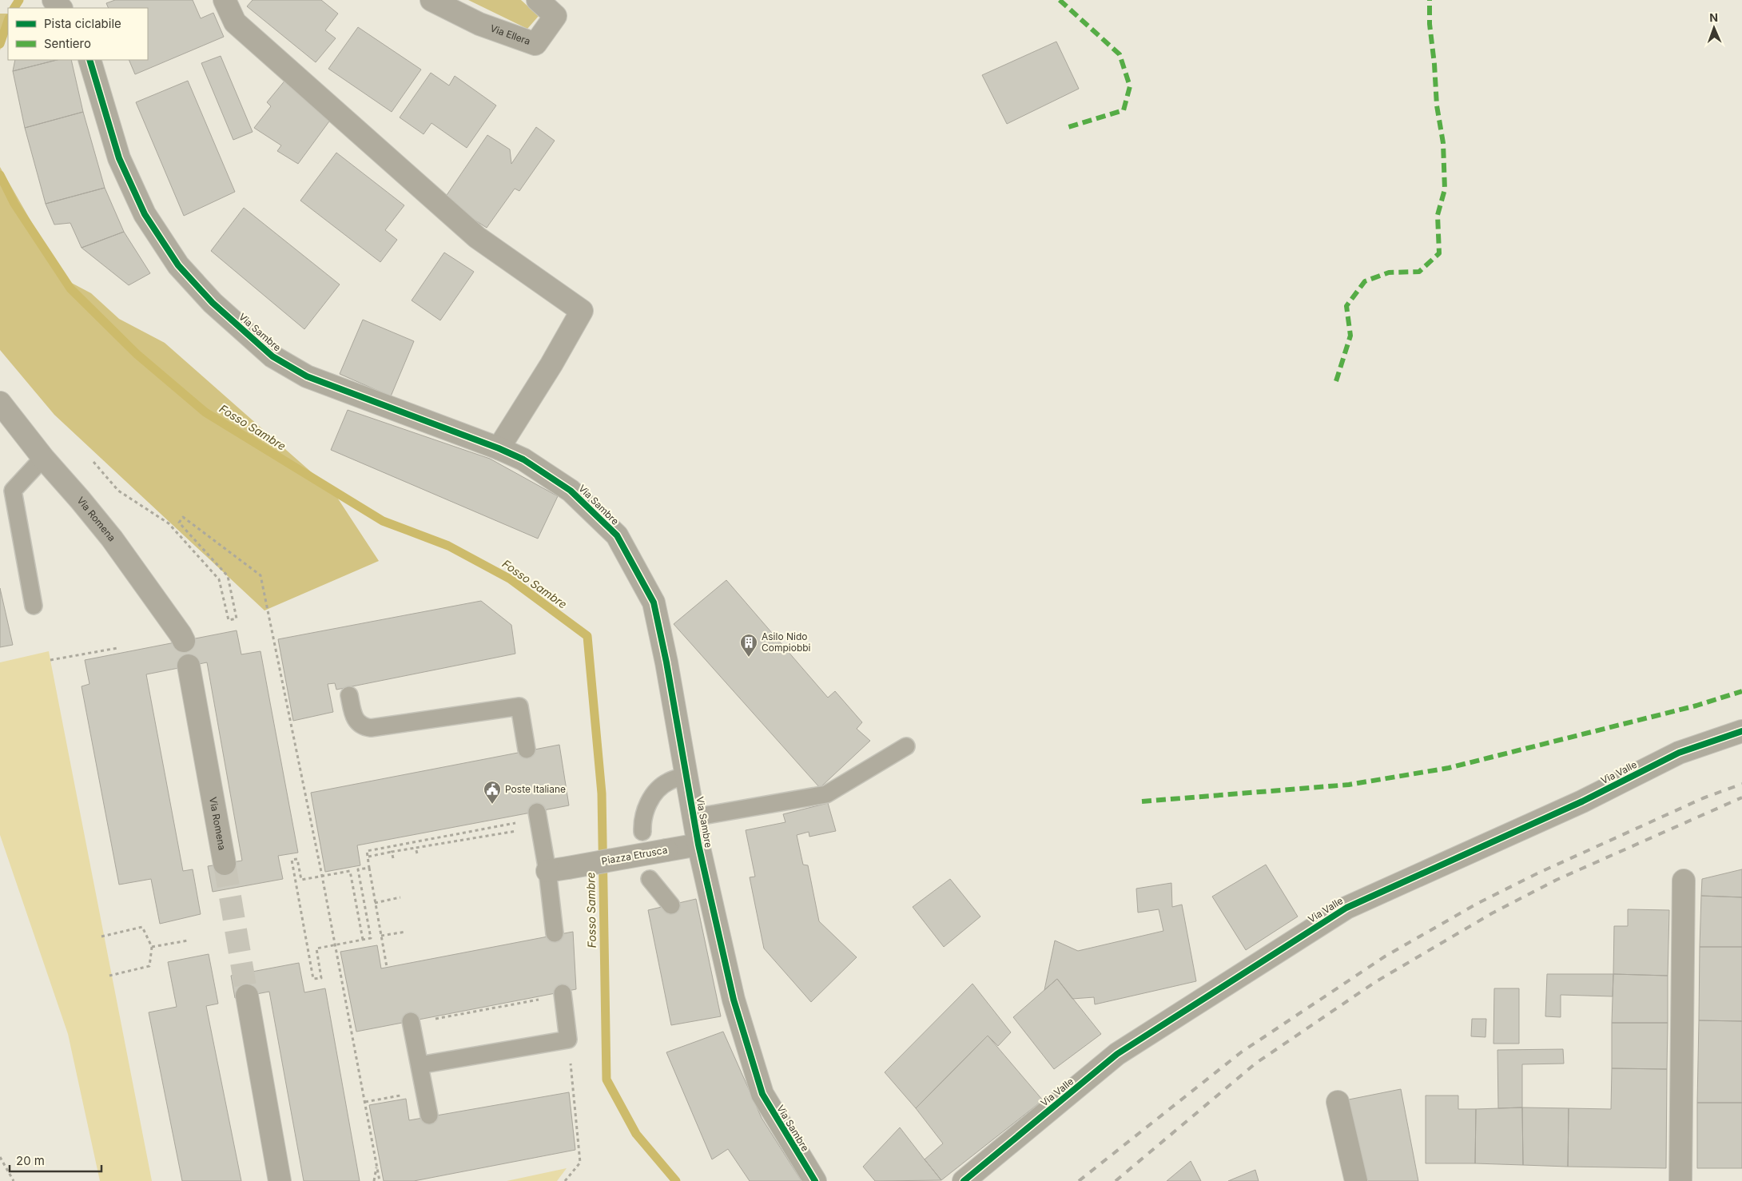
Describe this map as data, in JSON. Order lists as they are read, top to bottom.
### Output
{
  "streets": {
    "street": [
      "Via Ellera",
      "Via Sambre",
      "Via Romena",
      "Via Valle",
      "Piazza Etrusca"
    ]
  },
  "crossings": [
    ["Via Sambre", "Piazza Etrusca"]
  ],
  "water": ["Fosso Sambre"],
  "places": {
    "building": ["Asilo Nido Compiobbi"],
    "public building": ["Poste Italiane"]
  },
  "legend": ["Pista ciclabile", "Sentiero"],
  "scale_bar": "20 m",
  "north": "top"
}
